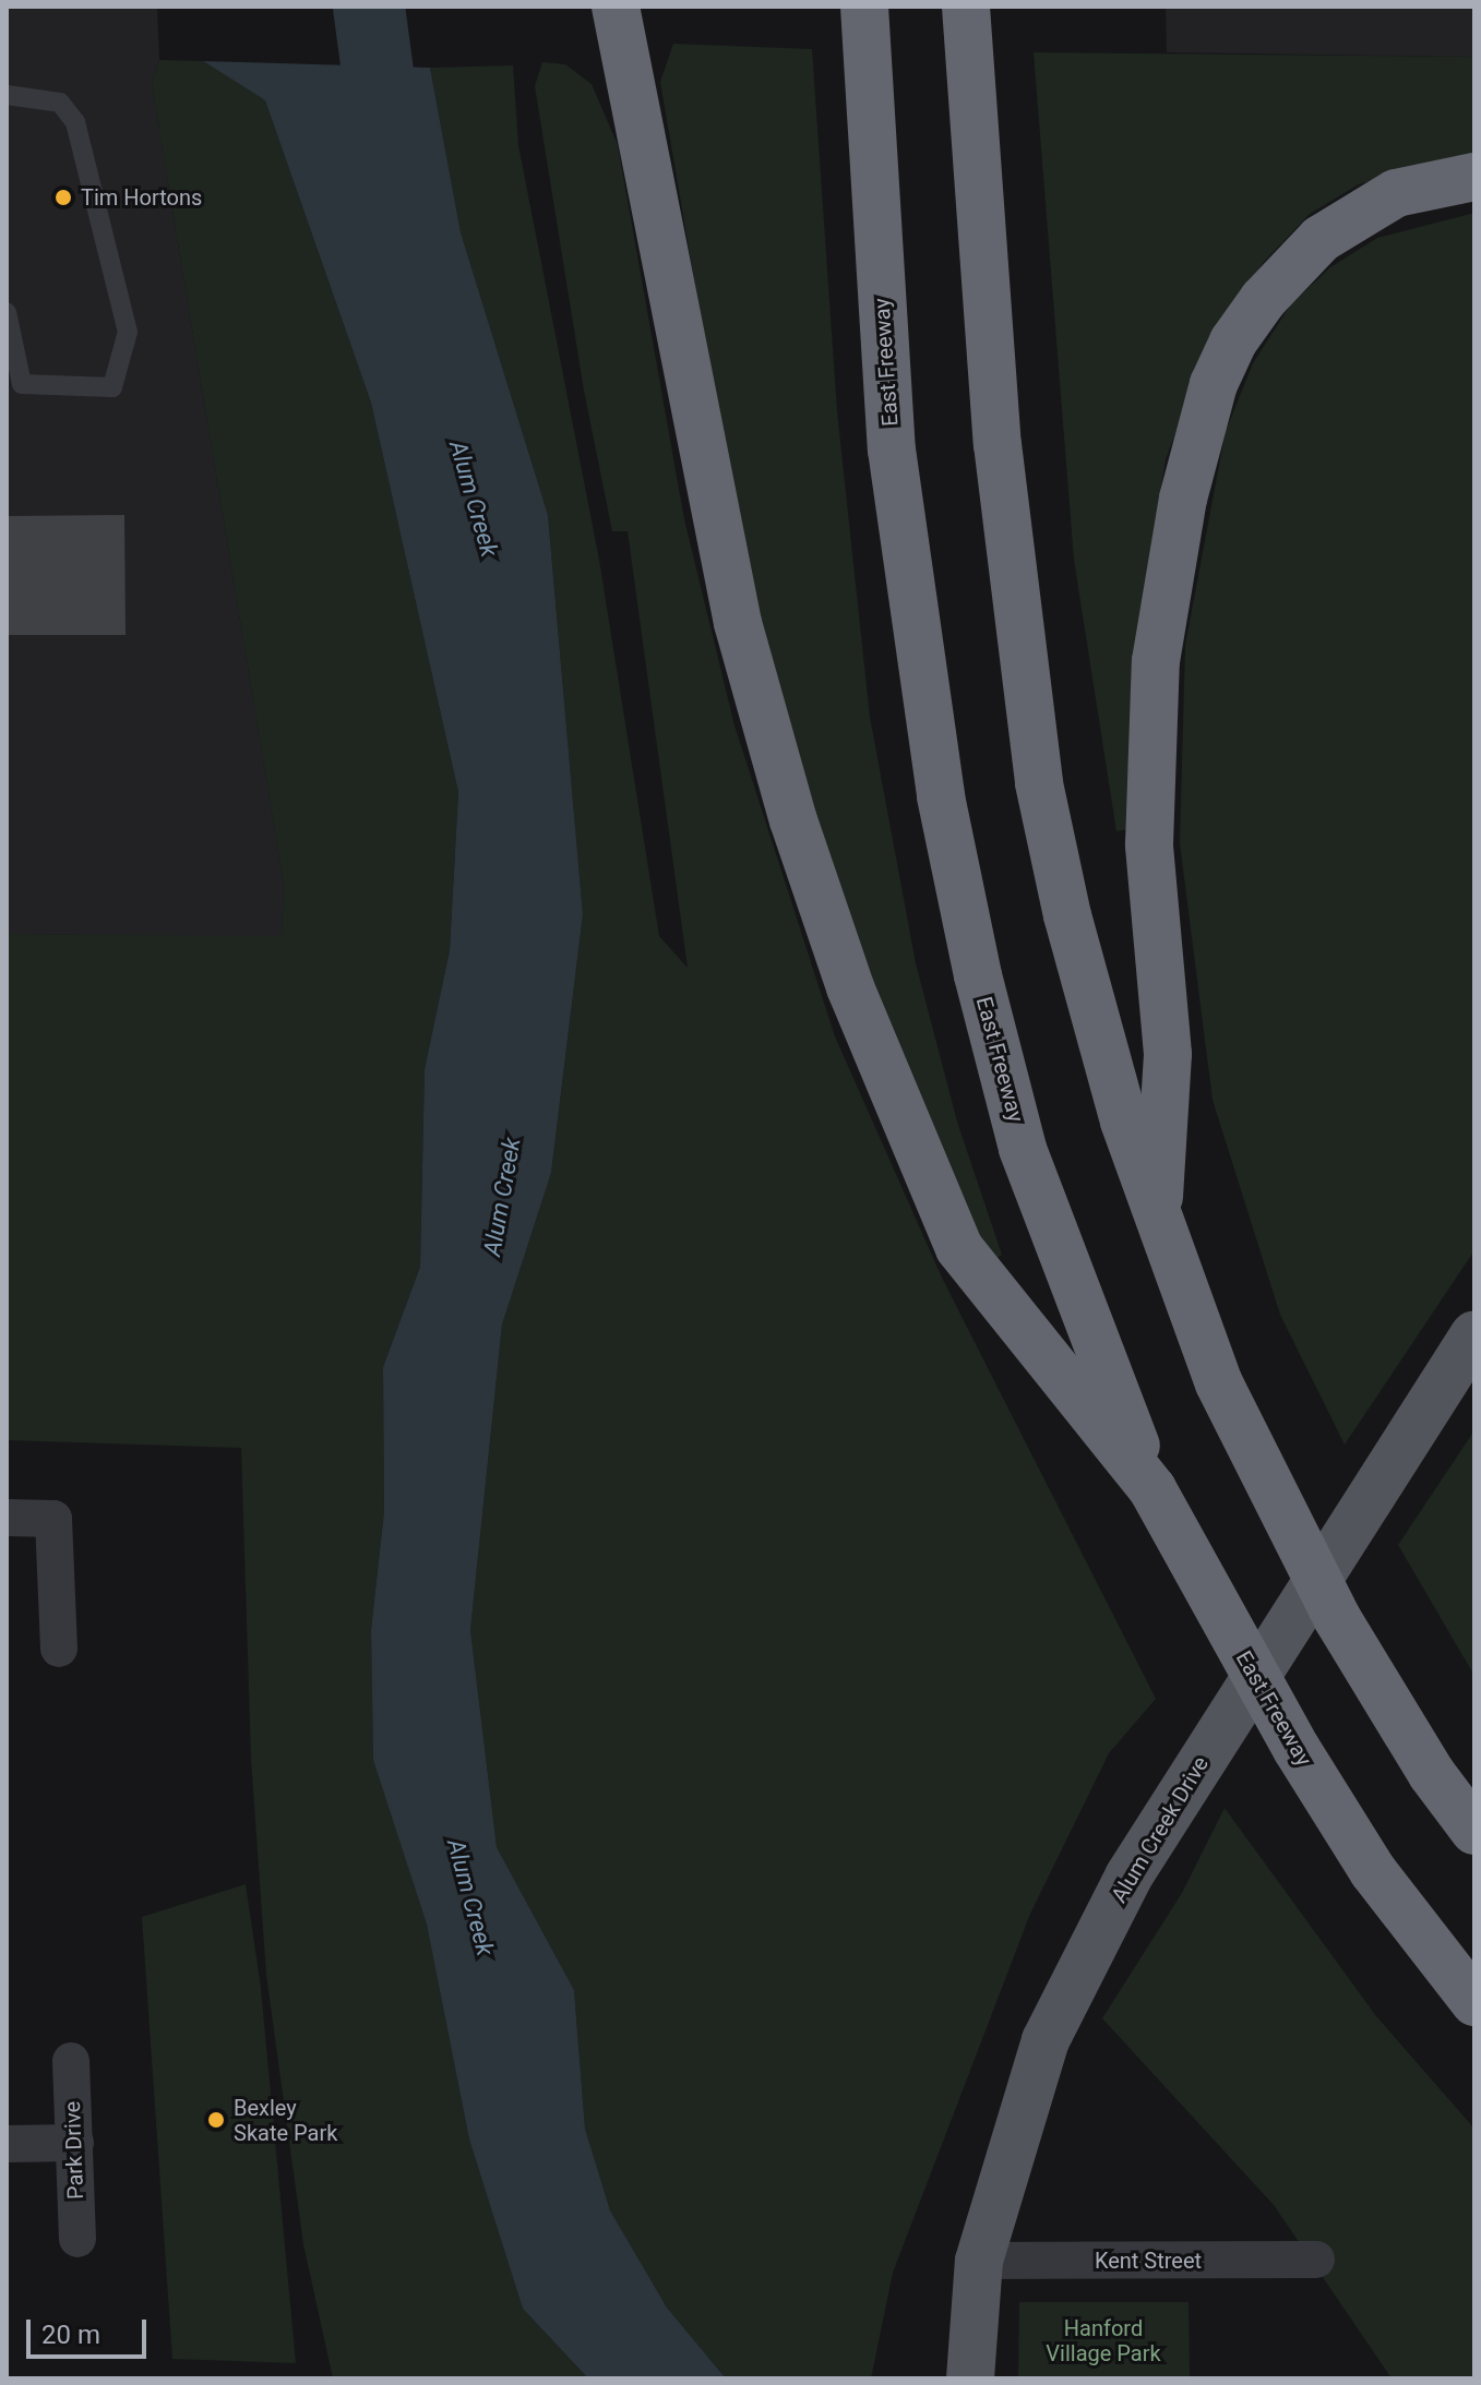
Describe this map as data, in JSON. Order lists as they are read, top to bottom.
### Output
{
  "streets": {
    "highway": ["East Freeway"],
    "main road": ["Alum Creek Drive"],
    "street": ["Park Drive", "Kent Street"]
  },
  "crossings": [
    ["Alum Creek Drive", "Kent Street"]
  ],
  "water": ["Alum Creek"],
  "parks": ["Hanford Village Park"],
  "places": ["Tim Hortons", "Bexley Skate Park"],
  "scale_bar": "20 m"
}
